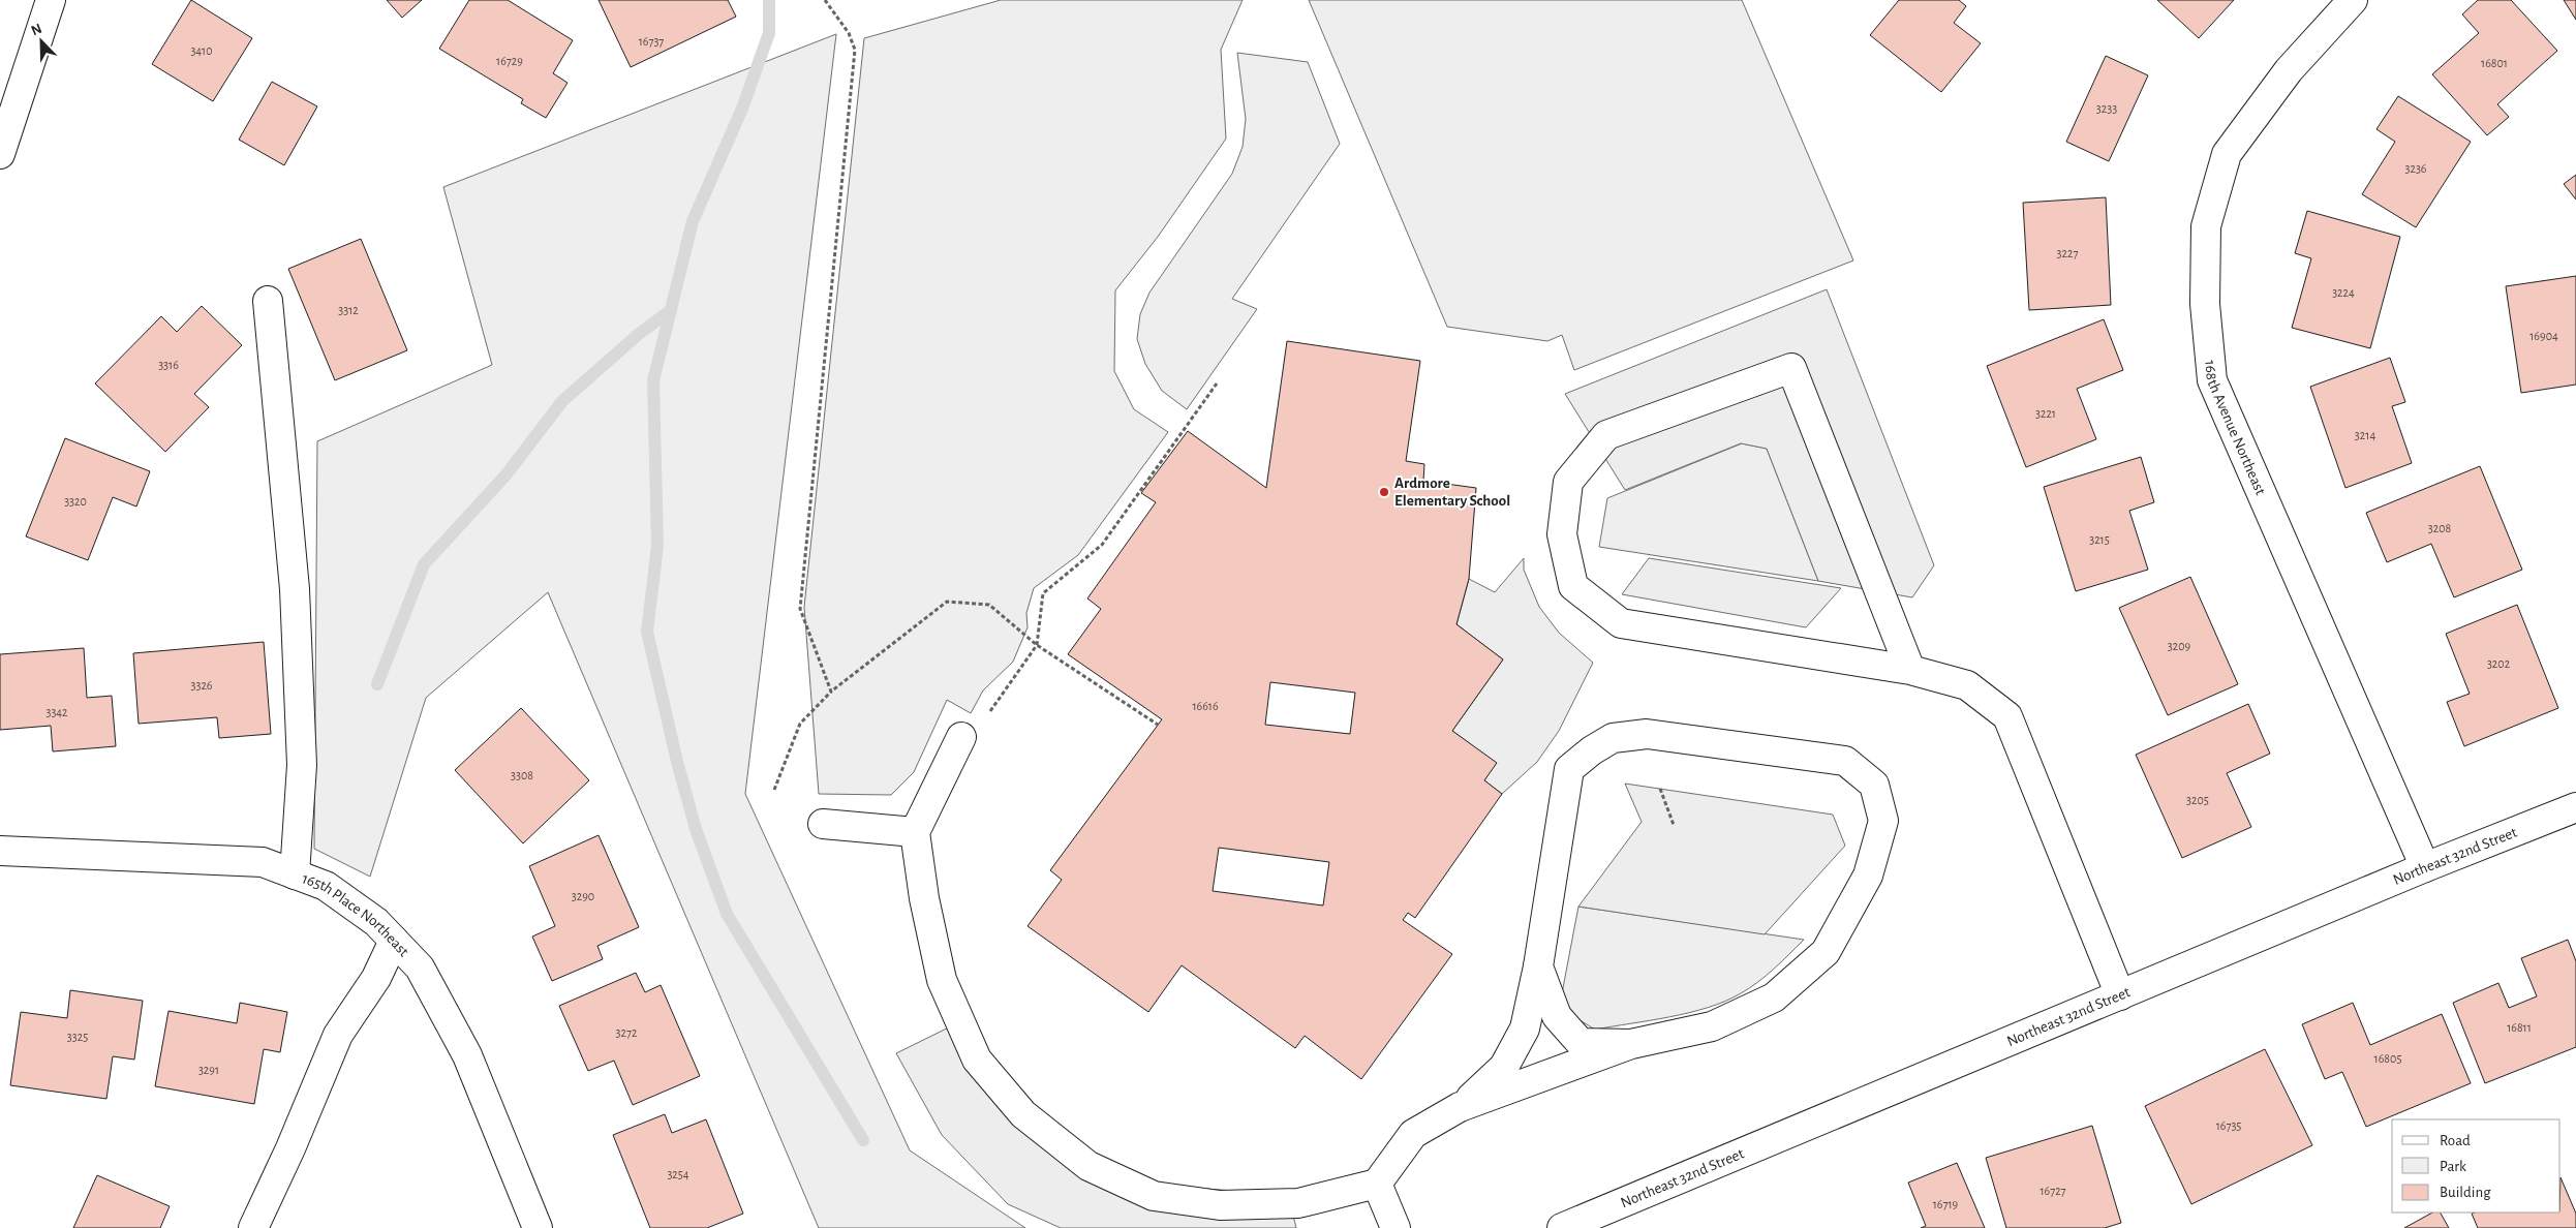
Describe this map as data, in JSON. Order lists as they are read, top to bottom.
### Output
{
  "streets": {
    "street": ["168th Avenue Northeast", "Northeast 32nd Street", "165th Place Northeast"]
  },
  "crossings": [
    ["168th Avenue Northeast", "Northeast 32nd Street"]
  ],
  "places": ["Ardmore Elementary School"],
  "house_numbers": [
    "16737",
    "3410",
    "16729",
    "16801",
    "3233",
    "3236",
    "3227",
    "3224",
    "3312",
    "16904",
    "3316",
    "3221",
    "3214",
    "3320",
    "3208",
    "3215",
    "3209",
    "3202",
    "3326",
    "16616",
    "3342",
    "3308",
    "3205",
    "3290",
    "16811",
    "3272",
    "3325",
    "16805",
    "3291",
    "16735",
    "3254",
    "16727",
    "16719"
  ],
  "legend": ["Road", "Park", "Building"],
  "north": "top left"
}
